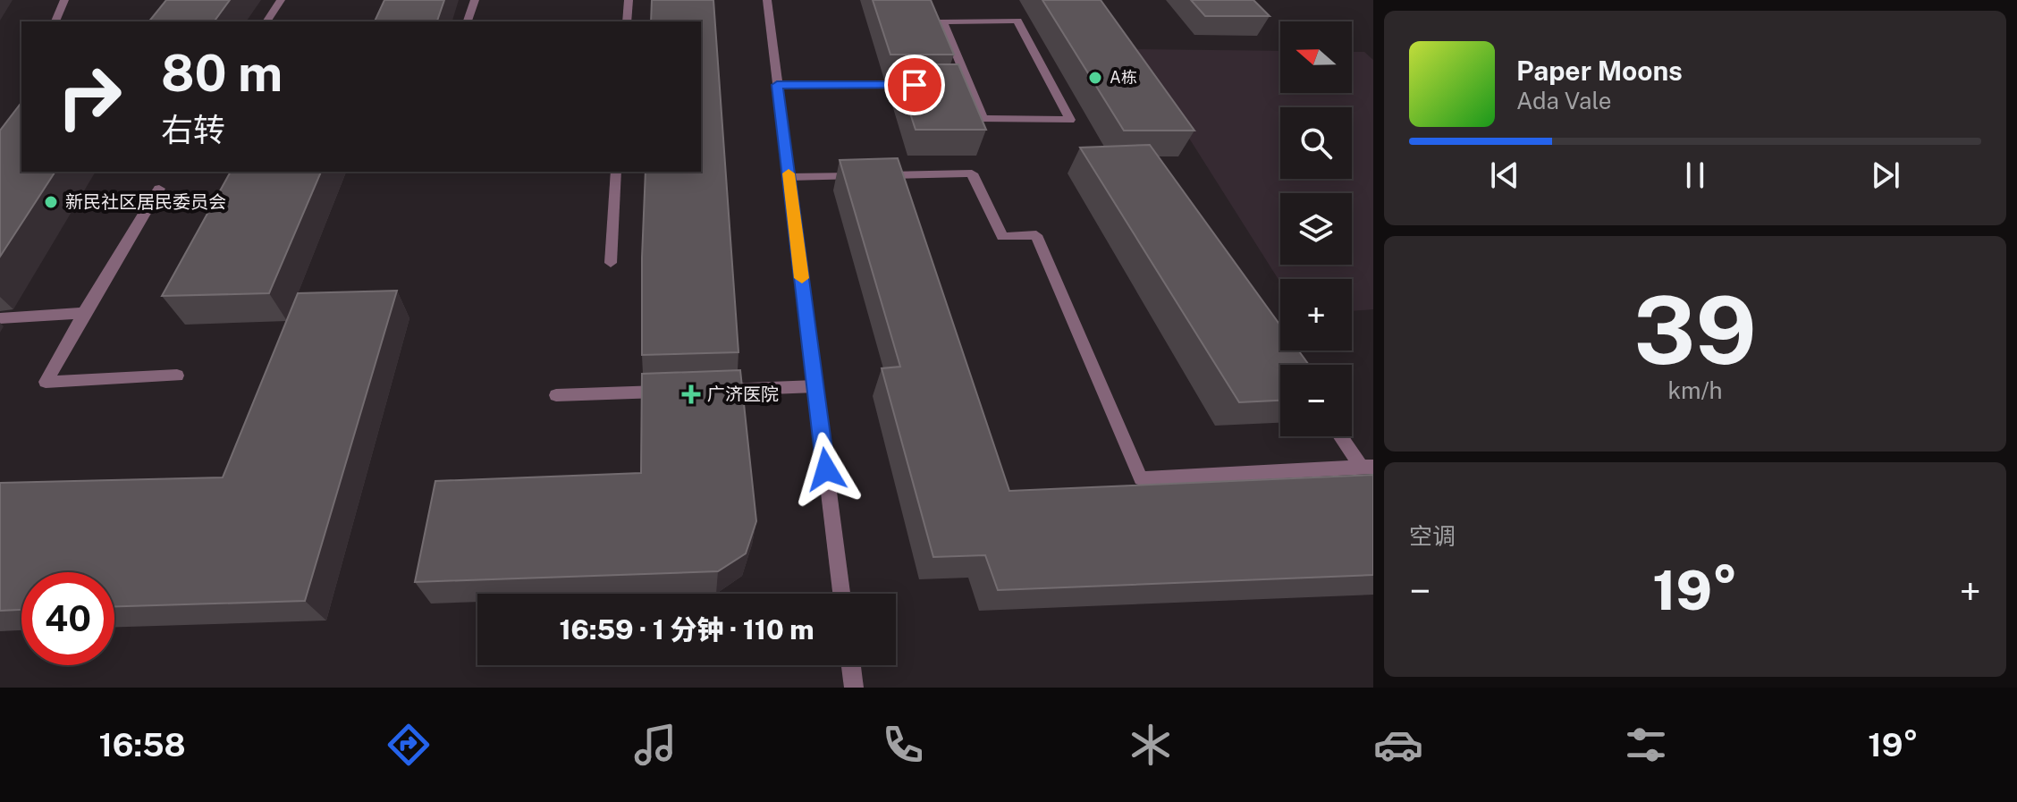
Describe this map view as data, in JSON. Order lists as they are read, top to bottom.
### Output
{
  "places": {
    "other": ["A栋", "新民社区居民委员会"],
    "health": ["广济医院"]
  },
  "north": "left",
  "page": {
    "map_buttons": ["+", "−"],
    "turn": ["80 m", "右转"],
    "song": ["Paper Moons", "Ada Vale"],
    "tile": [
      ["39", "km/h"],
      "空调"
    ],
    "heat": ["−", "19°", "+"],
    "limit": "40",
    "trip": "16:59 · 1 分钟 · 110 m",
    "tabs": ["16:58", "19°"]
  }
}
